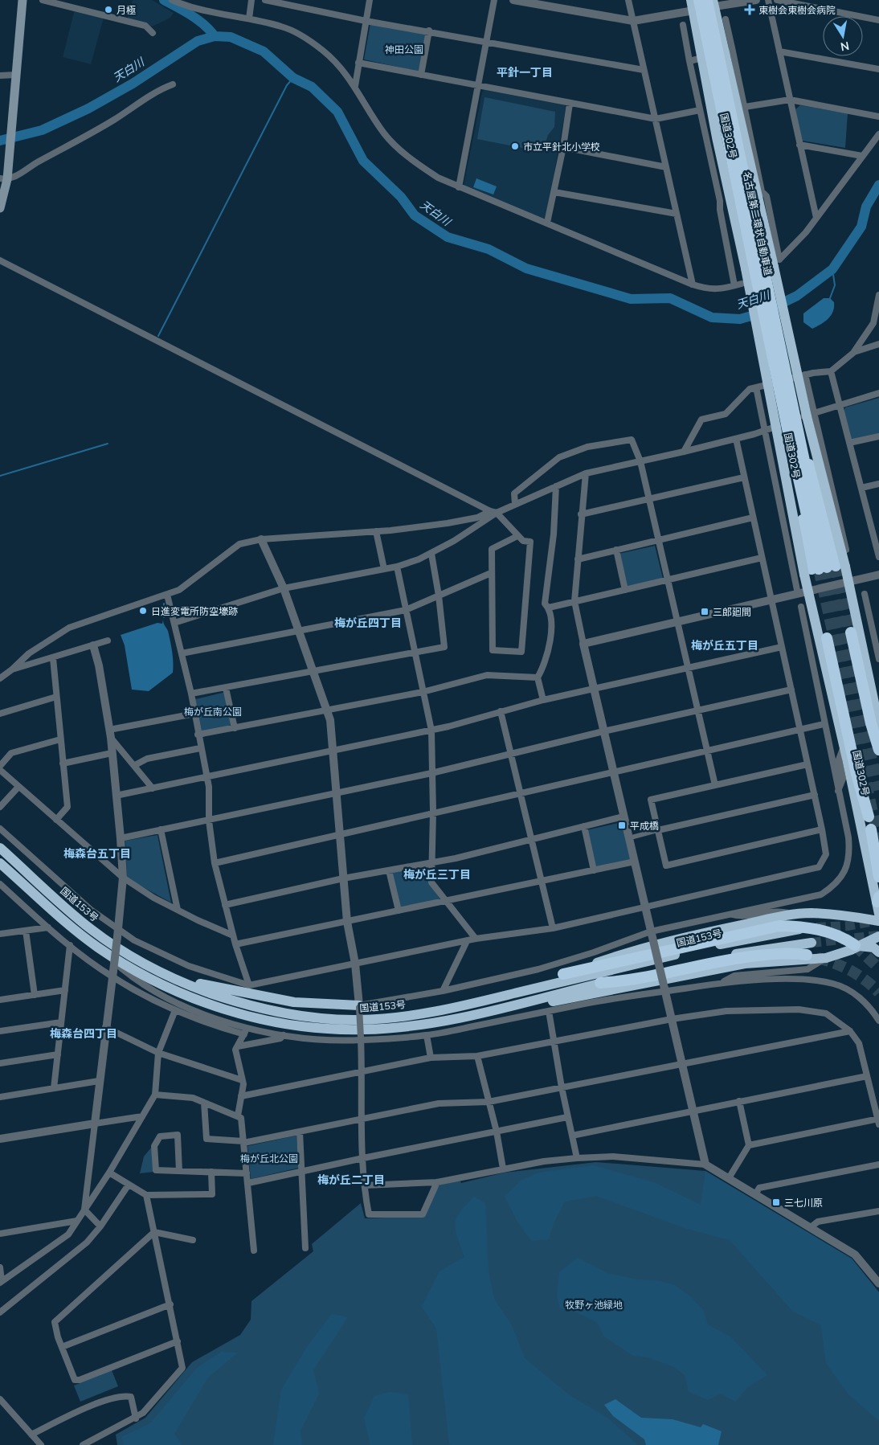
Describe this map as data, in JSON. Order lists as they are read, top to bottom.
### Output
{
  "streets": {
    "highway": ["国道302号", "名古屋第二環状自動車道", "国道153号"]
  },
  "crossings": [
    ["国道302号", "名古屋第二環状自動車道"]
  ],
  "districts": [
    "平針一丁目",
    "梅が丘四丁目",
    "梅が丘五丁目",
    "梅森台五丁目",
    "梅が丘三丁目",
    "梅森台四丁目",
    "梅が丘二丁目"
  ],
  "water": ["天白川"],
  "parks": [
    "神田公園",
    "梅が丘南公園",
    "梅が丘北公園",
    "牧野ヶ池緑地"
  ],
  "places": {
    "other": ["月極", "市立平針北小学校", "日進変電所防空壕跡"],
    "health": ["東樹会東樹会病院"],
    "transit": ["三郎廻間", "平成橋", "三七川原"]
  },
  "north": "bottom"
}
